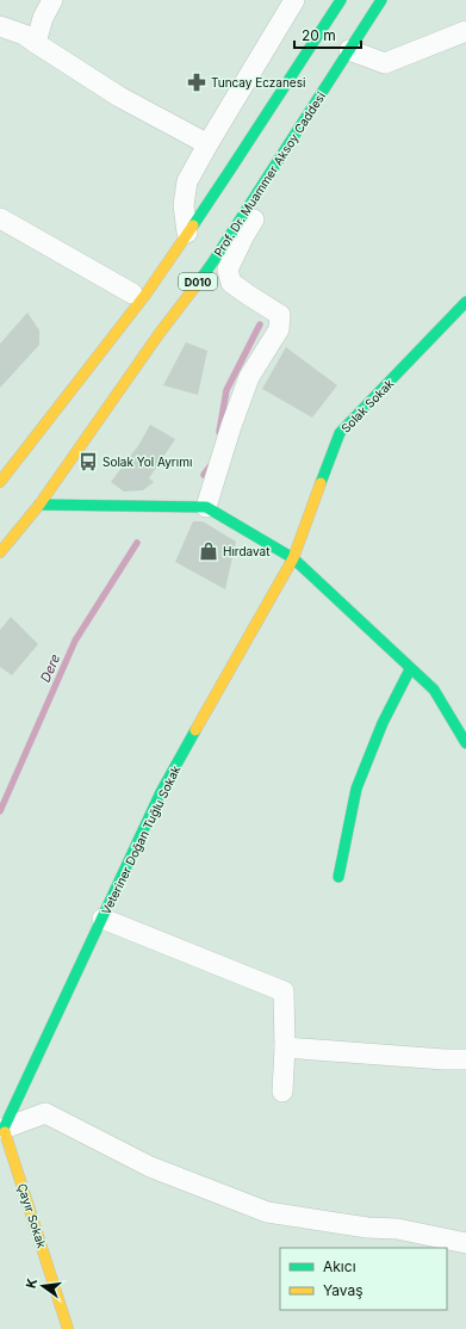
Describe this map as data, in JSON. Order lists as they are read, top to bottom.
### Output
{
  "streets": {
    "main road": [
      "Prof. Dr. Muammer Aksoy Caddesi",
      "D010",
      "Solak Sokak",
      "Veteriner Doğan Tuğlu Sokak",
      "Çayır Sokak"
    ]
  },
  "crossings": [
    ["Solak Sokak", "Veteriner Doğan Tuğlu Sokak"],
    ["Veteriner Doğan Tuğlu Sokak", "Çayır Sokak"]
  ],
  "water": ["Dere"],
  "places": {
    "pharmacy": ["Tuncay Eczanesi"],
    "bus stop": ["Solak Yol Ayrımı"],
    "shop": ["Hırdavat"]
  },
  "legend": ["Akıcı", "Yavaş"],
  "scale_bar": "20 m",
  "north": "left"
}
